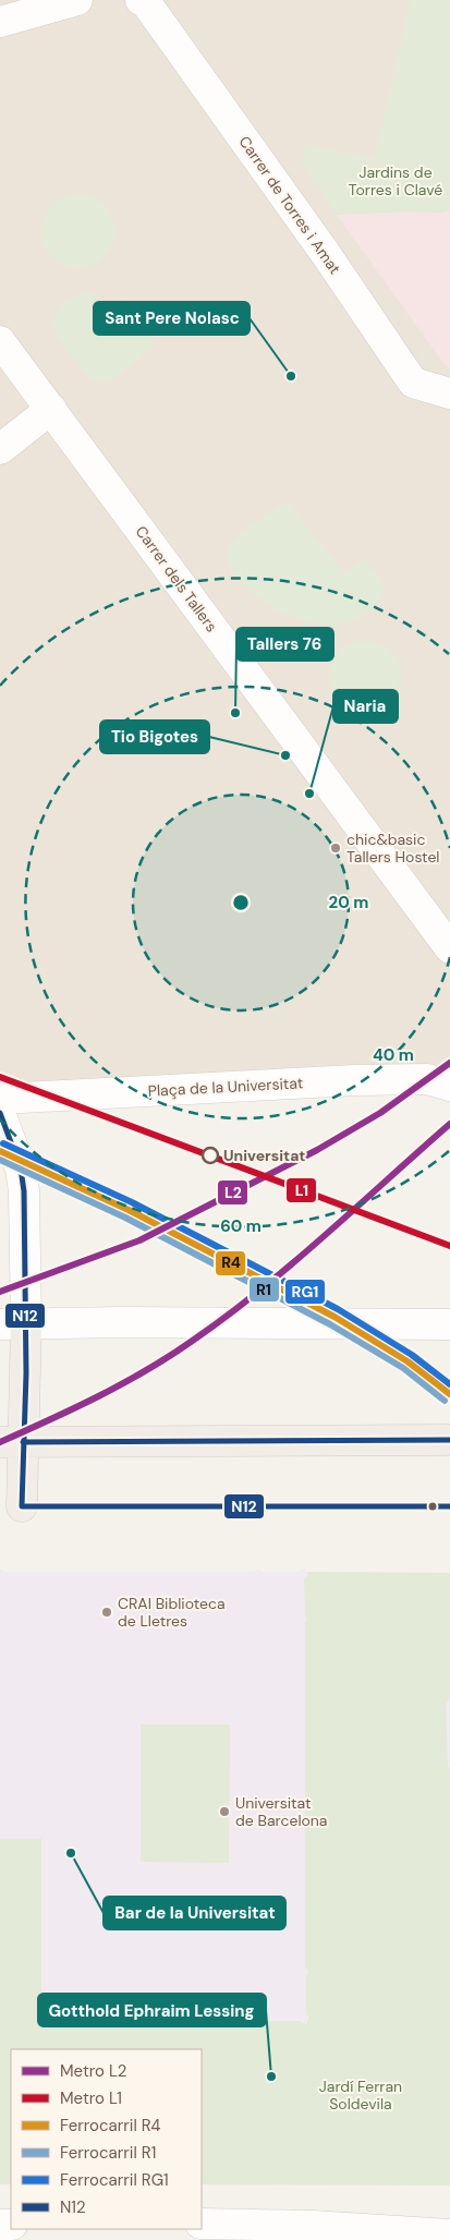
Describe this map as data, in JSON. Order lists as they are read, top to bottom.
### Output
{
  "streets": {
    "street": ["Carrer de Torres i Amat", "Carrer dels Tallers", "Plaça de la Universitat"]
  },
  "parks": ["Jardins de Torres i Clavé", "Jardí Ferran Soldevila"],
  "places": [
    "Sant Pere Nolasc",
    "Tallers 76",
    "Tio Bigotes",
    "Naria",
    "chic&basic Tallers Hostel",
    "Universitat",
    "CRAI Biblioteca de Lletres",
    "Universitat de Barcelona",
    "Bar de la Universitat",
    "Gotthold Ephraim Lessing"
  ],
  "lines": [
    "metro line L2",
    "metro line L1",
    "transit line N12",
    "rail line RG1",
    "rail line R4",
    "rail line R1"
  ],
  "legend": [
    "Metro L2",
    "Metro L1",
    "Ferrocarril R4",
    "Ferrocarril R1",
    "Ferrocarril RG1",
    "N12"
  ],
  "rings": ["20 m", "40 m", "60 m"]
}
